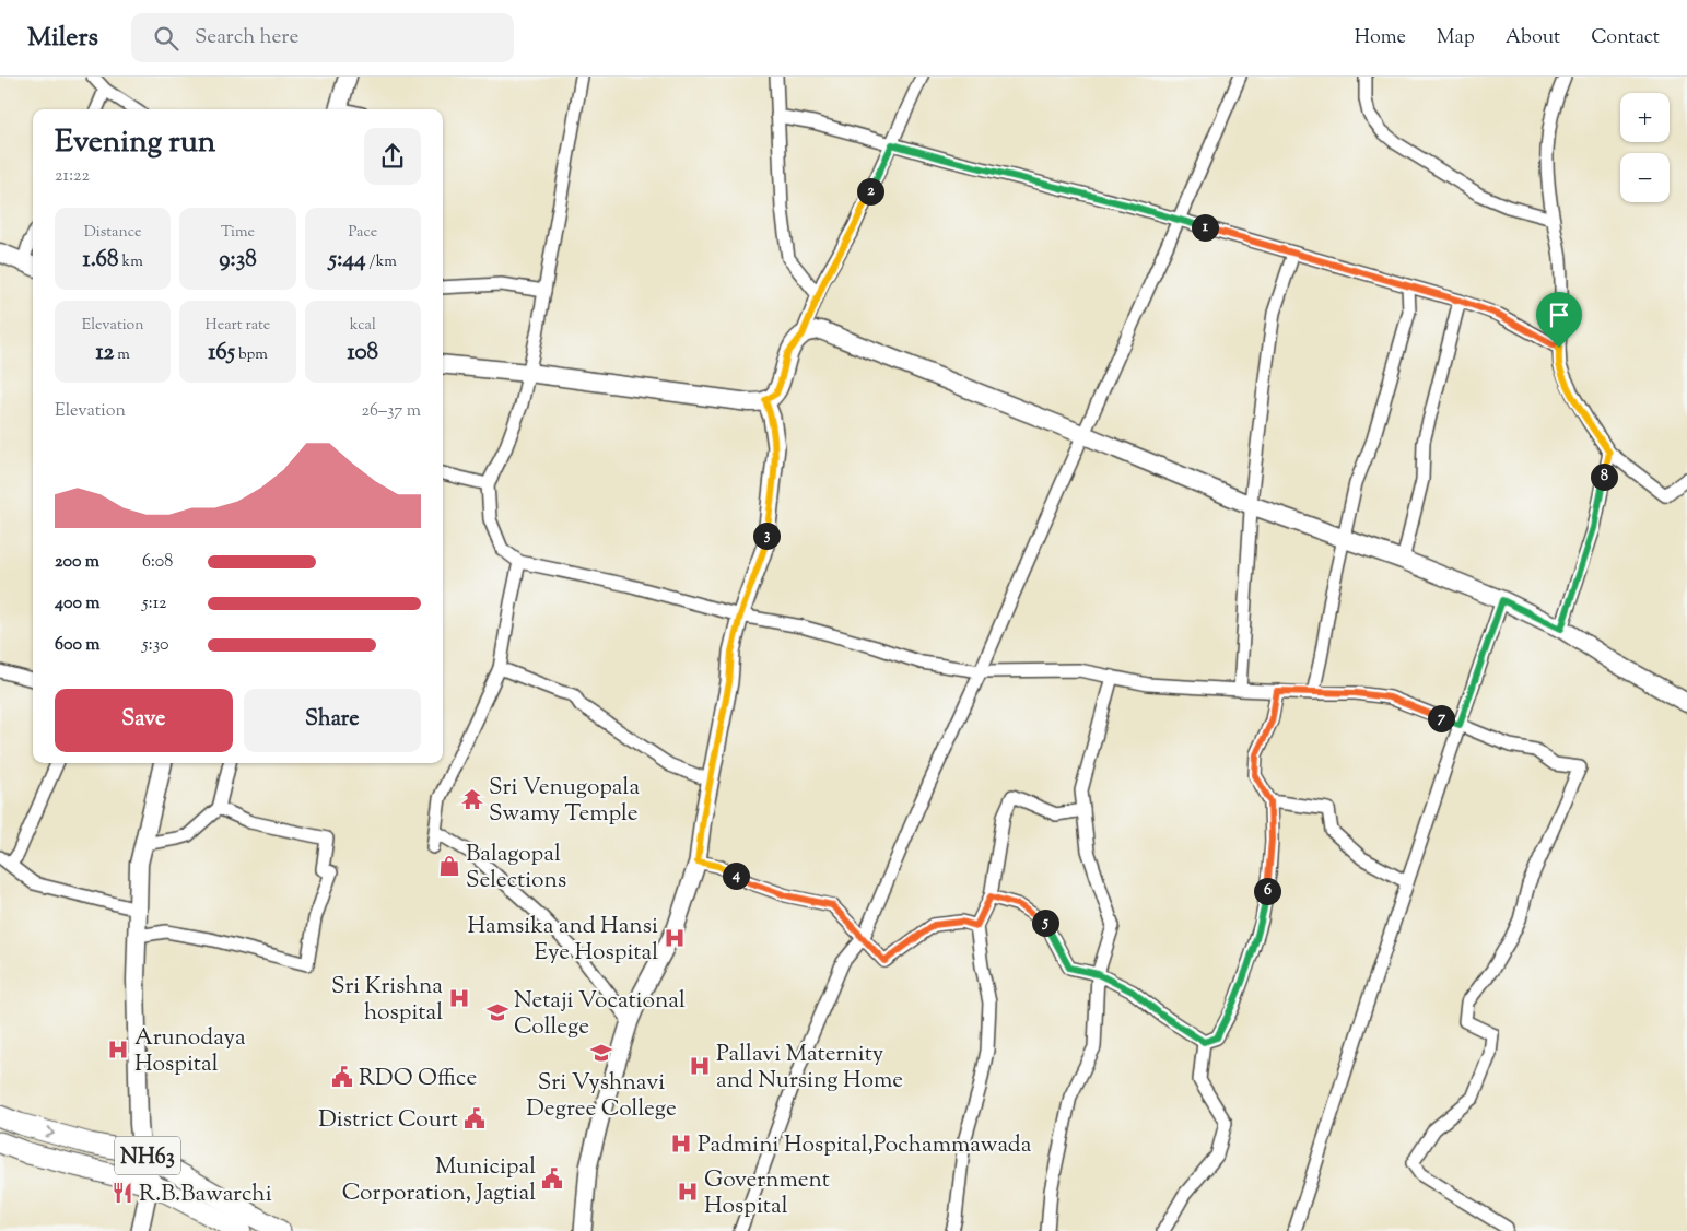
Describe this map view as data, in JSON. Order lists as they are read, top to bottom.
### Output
{
  "streets": {
    "highway": ["NH63"]
  },
  "places": {
    "temple": ["Sri Venugopala Swamy Temple"],
    "shop": ["Balagopal Selections"],
    "hospital": [
      "Hamsika and Hansi Eye Hospital",
      "Sri Krishna hospital",
      "Arunodaya Hospital",
      "Pallavi Maternity and Nursing Home",
      "Padmini Hospital,Pochammawada",
      "Government Hospital"
    ],
    "school or university": ["Netaji Vocational College", "Sri Vyshnavi Degree College"],
    "public building": ["RDO Office", "District Court", "Municipal Corporation, Jagtial"],
    "restaurant": ["R.B.Bawarchi"]
  },
  "page": {
    "header": "Milers",
    "search": "Search here",
    "nav": [
      "Home",
      "Map",
      "About",
      "Contact"
    ],
    "map_buttons": ["+", "−"],
    "heading": ["Evening run", "21:22"],
    "pins": [
      "2",
      "1",
      "8",
      "3",
      "7",
      "4",
      "6",
      "5"
    ],
    "stats": [
      ["Distance", "1.68 km"],
      ["Time", "9:38"],
      ["Pace", "5:44 /km"],
      ["Elevation", "12 m"],
      ["Heart rate", "165 bpm"],
      ["kcal", "108"]
    ],
    "chart": ["Elevation", "26–37 m"],
    "list": [
      {
        "name": "200 m",
        "note": "6:08"
      },
      {
        "name": "400 m",
        "note": "5:12"
      },
      {
        "name": "600 m",
        "note": "5:30"
      }
    ],
    "buttons": ["Save", "Share"]
  }
}
